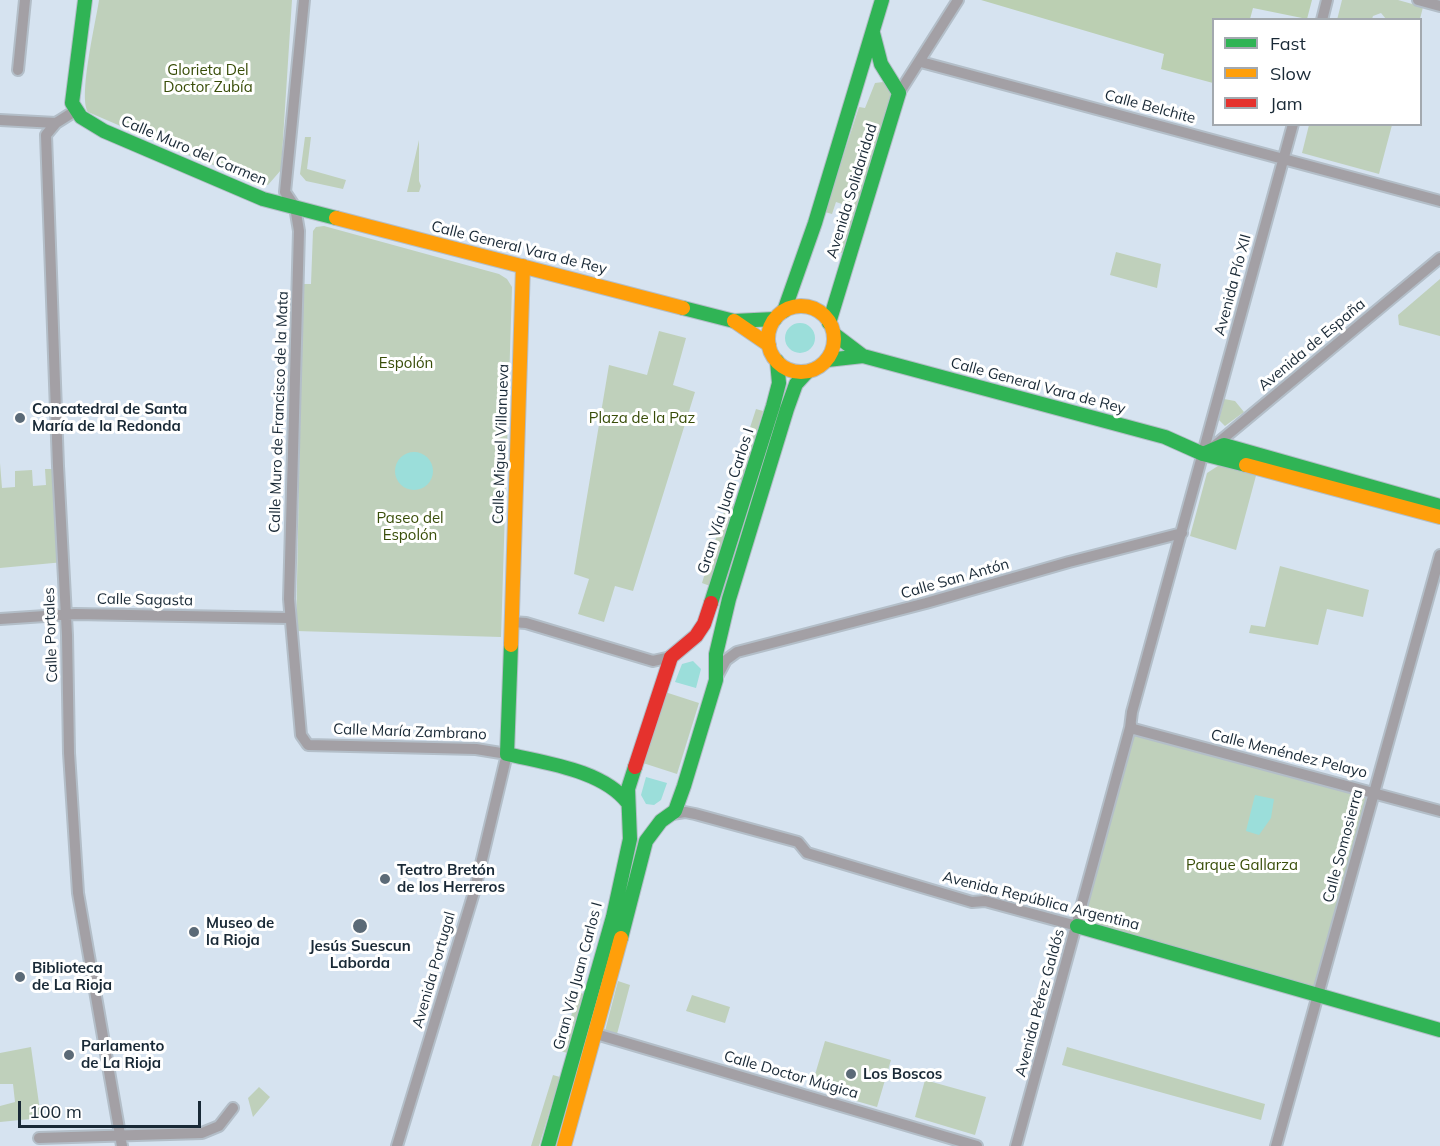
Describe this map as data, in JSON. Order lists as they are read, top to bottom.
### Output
{
  "streets": {
    "main road": [
      "Calle Muro del Carmen",
      "Avenida Solidaridad",
      "Calle General Vara de Rey",
      "Calle Miguel Villanueva",
      "Gran Vía Juan Carlos I",
      "Calle María Zambrano",
      "Avenida República Argentina",
      "Avenida Portugal"
    ],
    "street": [
      "Calle Belchite",
      "Avenida Pío XII",
      "Avenida de España",
      "Calle Muro de Francisco de la Mata",
      "Calle San Antón",
      "Calle Sagasta",
      "Calle Portales",
      "Calle Menéndez Pelayo",
      "Calle Somosierra",
      "Avenida Pérez Galdós",
      "Calle Doctor Múgica"
    ]
  },
  "crossings": [
    ["Calle Belchite", "Avenida Pío XII"],
    ["Calle Muro del Carmen", "Calle General Vara de Rey"],
    ["Calle Muro del Carmen", "Calle Muro de Francisco de la Mata"],
    ["Avenida Solidaridad", "Calle General Vara de Rey"],
    ["Avenida Solidaridad", "Gran Vía Juan Carlos I"],
    ["Calle General Vara de Rey", "Avenida Pío XII"],
    ["Calle General Vara de Rey", "Avenida de España"],
    ["Calle General Vara de Rey", "Calle Muro de Francisco de la Mata"],
    ["Calle General Vara de Rey", "Calle Miguel Villanueva"],
    ["Calle General Vara de Rey", "Gran Vía Juan Carlos I"],
    ["Calle General Vara de Rey", "Avenida Pérez Galdós"],
    ["Avenida Pío XII", "Avenida de España"],
    ["Avenida Pío XII", "Avenida Pérez Galdós"],
    ["Avenida de España", "Avenida Pérez Galdós"],
    ["Calle Muro de Francisco de la Mata", "Calle Sagasta"],
    ["Calle Muro de Francisco de la Mata", "Calle María Zambrano"],
    ["Calle Miguel Villanueva", "Avenida Portugal"],
    ["Gran Vía Juan Carlos I", "Calle San Antón"],
    ["Gran Vía Juan Carlos I", "Calle María Zambrano"],
    ["Gran Vía Juan Carlos I", "Avenida República Argentina"],
    ["Gran Vía Juan Carlos I", "Calle Doctor Múgica"],
    ["Calle San Antón", "Avenida Pérez Galdós"],
    ["Calle Sagasta", "Calle Portales"],
    ["Calle María Zambrano", "Avenida Portugal"],
    ["Calle Menéndez Pelayo", "Calle Somosierra"],
    ["Calle Menéndez Pelayo", "Avenida Pérez Galdós"],
    ["Calle Somosierra", "Avenida República Argentina"],
    ["Avenida República Argentina", "Avenida Pérez Galdós"]
  ],
  "parks": [
    "Glorieta Del Doctor Zubía",
    "Espolón",
    "Plaza de la Paz",
    "Paseo del Espolón",
    "Parque Gallarza"
  ],
  "places": [
    "Concatedral de Santa María de la Redonda",
    "Teatro Bretón de los Herreros",
    "Jesús Suescun Laborda",
    "Museo de la Rioja",
    "Biblioteca de La Rioja",
    "Parlamento de La Rioja",
    "Los Boscos"
  ],
  "legend": ["Fast", "Slow", "Jam"],
  "scale_bar": "100 m"
}
